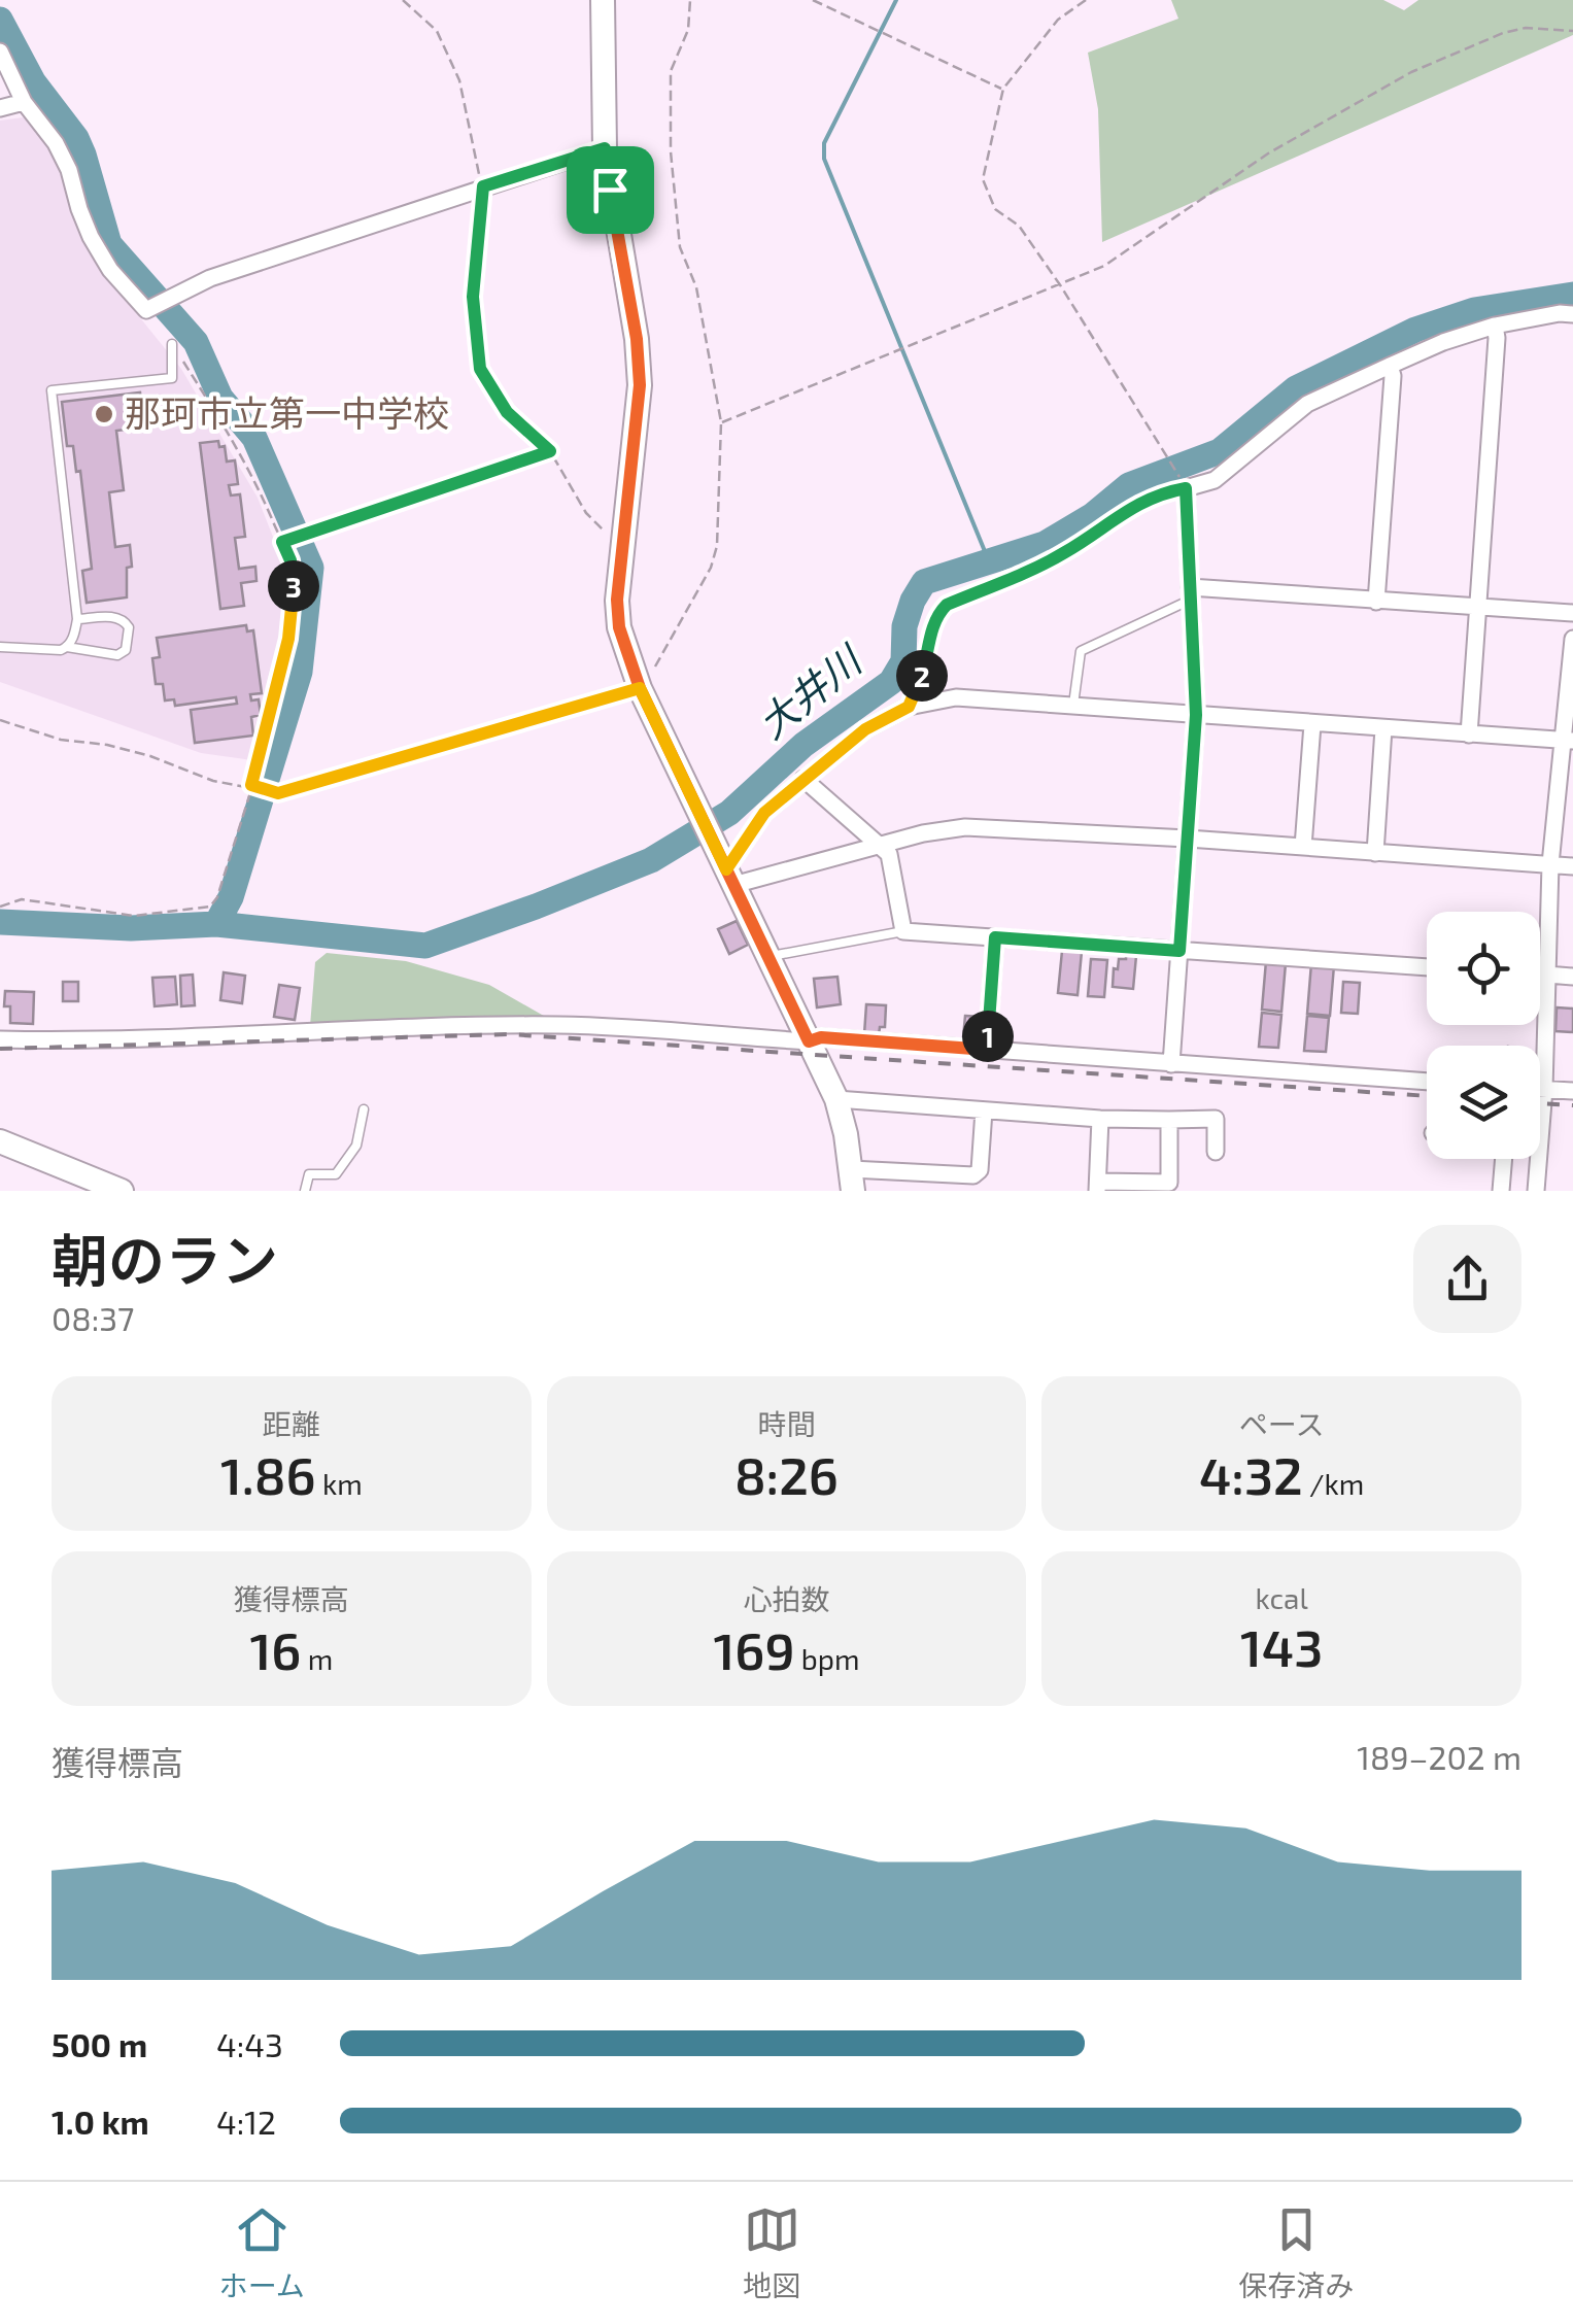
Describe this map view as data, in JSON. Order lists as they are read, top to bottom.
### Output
{
  "water": ["大井川"],
  "places": ["那珂市立第一中学校"],
  "page": {
    "pins": ["3", "2", "1"],
    "heading": ["朝のラン", "08:37"],
    "stats": [
      ["距離", "1.86 km"],
      ["時間", "8:26"],
      ["ペース", "4:32 /km"],
      ["獲得標高", "16 m"],
      ["心拍数", "169 bpm"],
      ["kcal", "143"]
    ],
    "chart": ["獲得標高", "189–202 m"],
    "list": [
      {
        "name": "500 m",
        "note": "4:43"
      },
      {
        "name": "1.0 km",
        "note": "4:12"
      }
    ],
    "tabs": ["ホーム", "地図", "保存済み"]
  }
}
